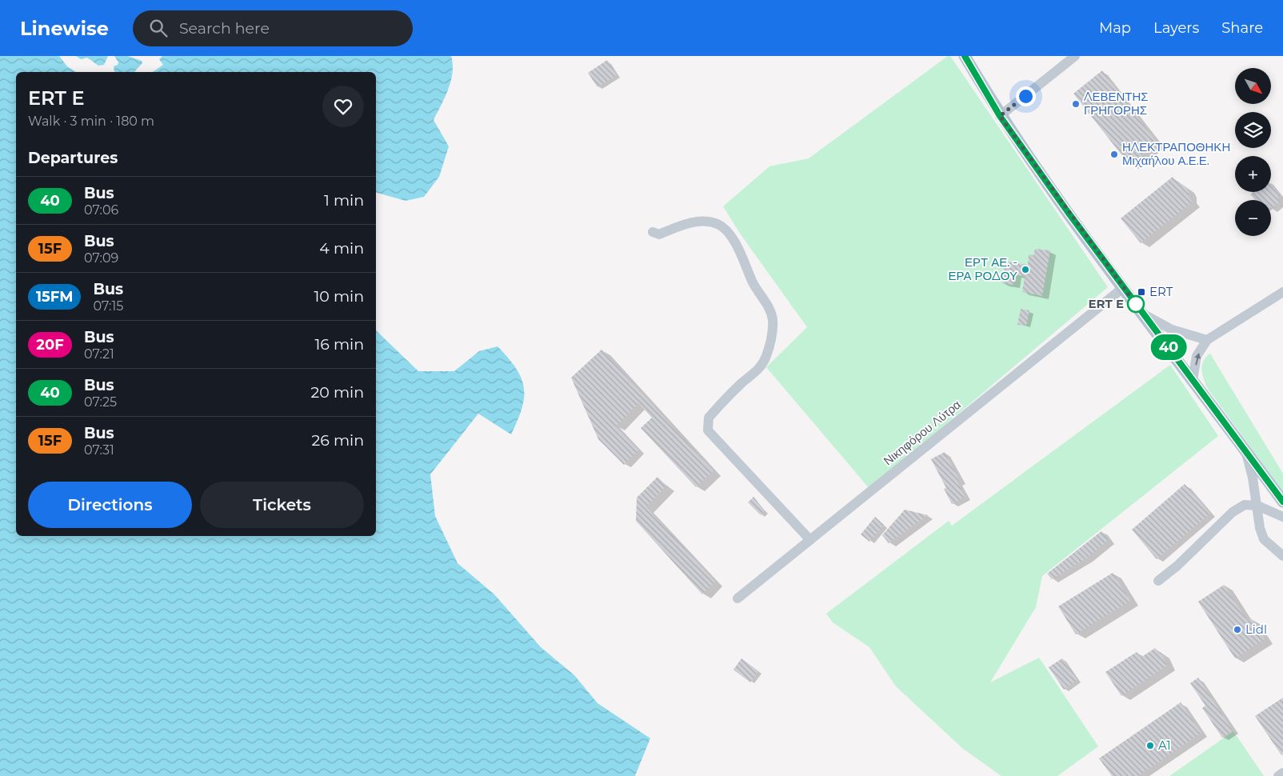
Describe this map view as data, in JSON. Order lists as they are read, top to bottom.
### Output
{
  "streets": {
    "street": ["Νικηφόρου Λύτρα"]
  },
  "places": {
    "other": [
      "ΛΕΒΕΝΤΗΣ ΓΡΗΓΟΡΗΣ",
      "ΗΛΕΚΤΡΑΠΟΘΗΚΗ Μιχαήλου Α.Ε.Ε.",
      "ΕΡΤ ΑΕ. - ΕΡΑ ΡΟΔΟΥ",
      "ERT E",
      "Lidl",
      "A1"
    ],
    "transit": ["ERT"]
  },
  "lines": ["bus line 40"],
  "north": "bottom right",
  "page": {
    "header": "Linewise",
    "search": "Search here",
    "nav": ["Map", "Layers", "Share"],
    "on_map": "40",
    "map_buttons": ["+", "−"],
    "heading": [
      ["ERT E", "Walk · 3 min · 180 m"],
      "Departures"
    ],
    "list": [
      {
        "mark": "40",
        "name": "Bus",
        "note": "07:06",
        "value": "1 min"
      },
      {
        "mark": "15F",
        "name": "Bus",
        "note": "07:09",
        "value": "4 min"
      },
      {
        "mark": "15FM",
        "name": "Bus",
        "note": "07:15",
        "value": "10 min"
      },
      {
        "mark": "20F",
        "name": "Bus",
        "note": "07:21",
        "value": "16 min"
      },
      {
        "mark": "40",
        "name": "Bus",
        "note": "07:25",
        "value": "20 min"
      },
      {
        "mark": "15F",
        "name": "Bus",
        "note": "07:31",
        "value": "26 min"
      }
    ],
    "buttons": ["Directions", "Tickets"]
  }
}
